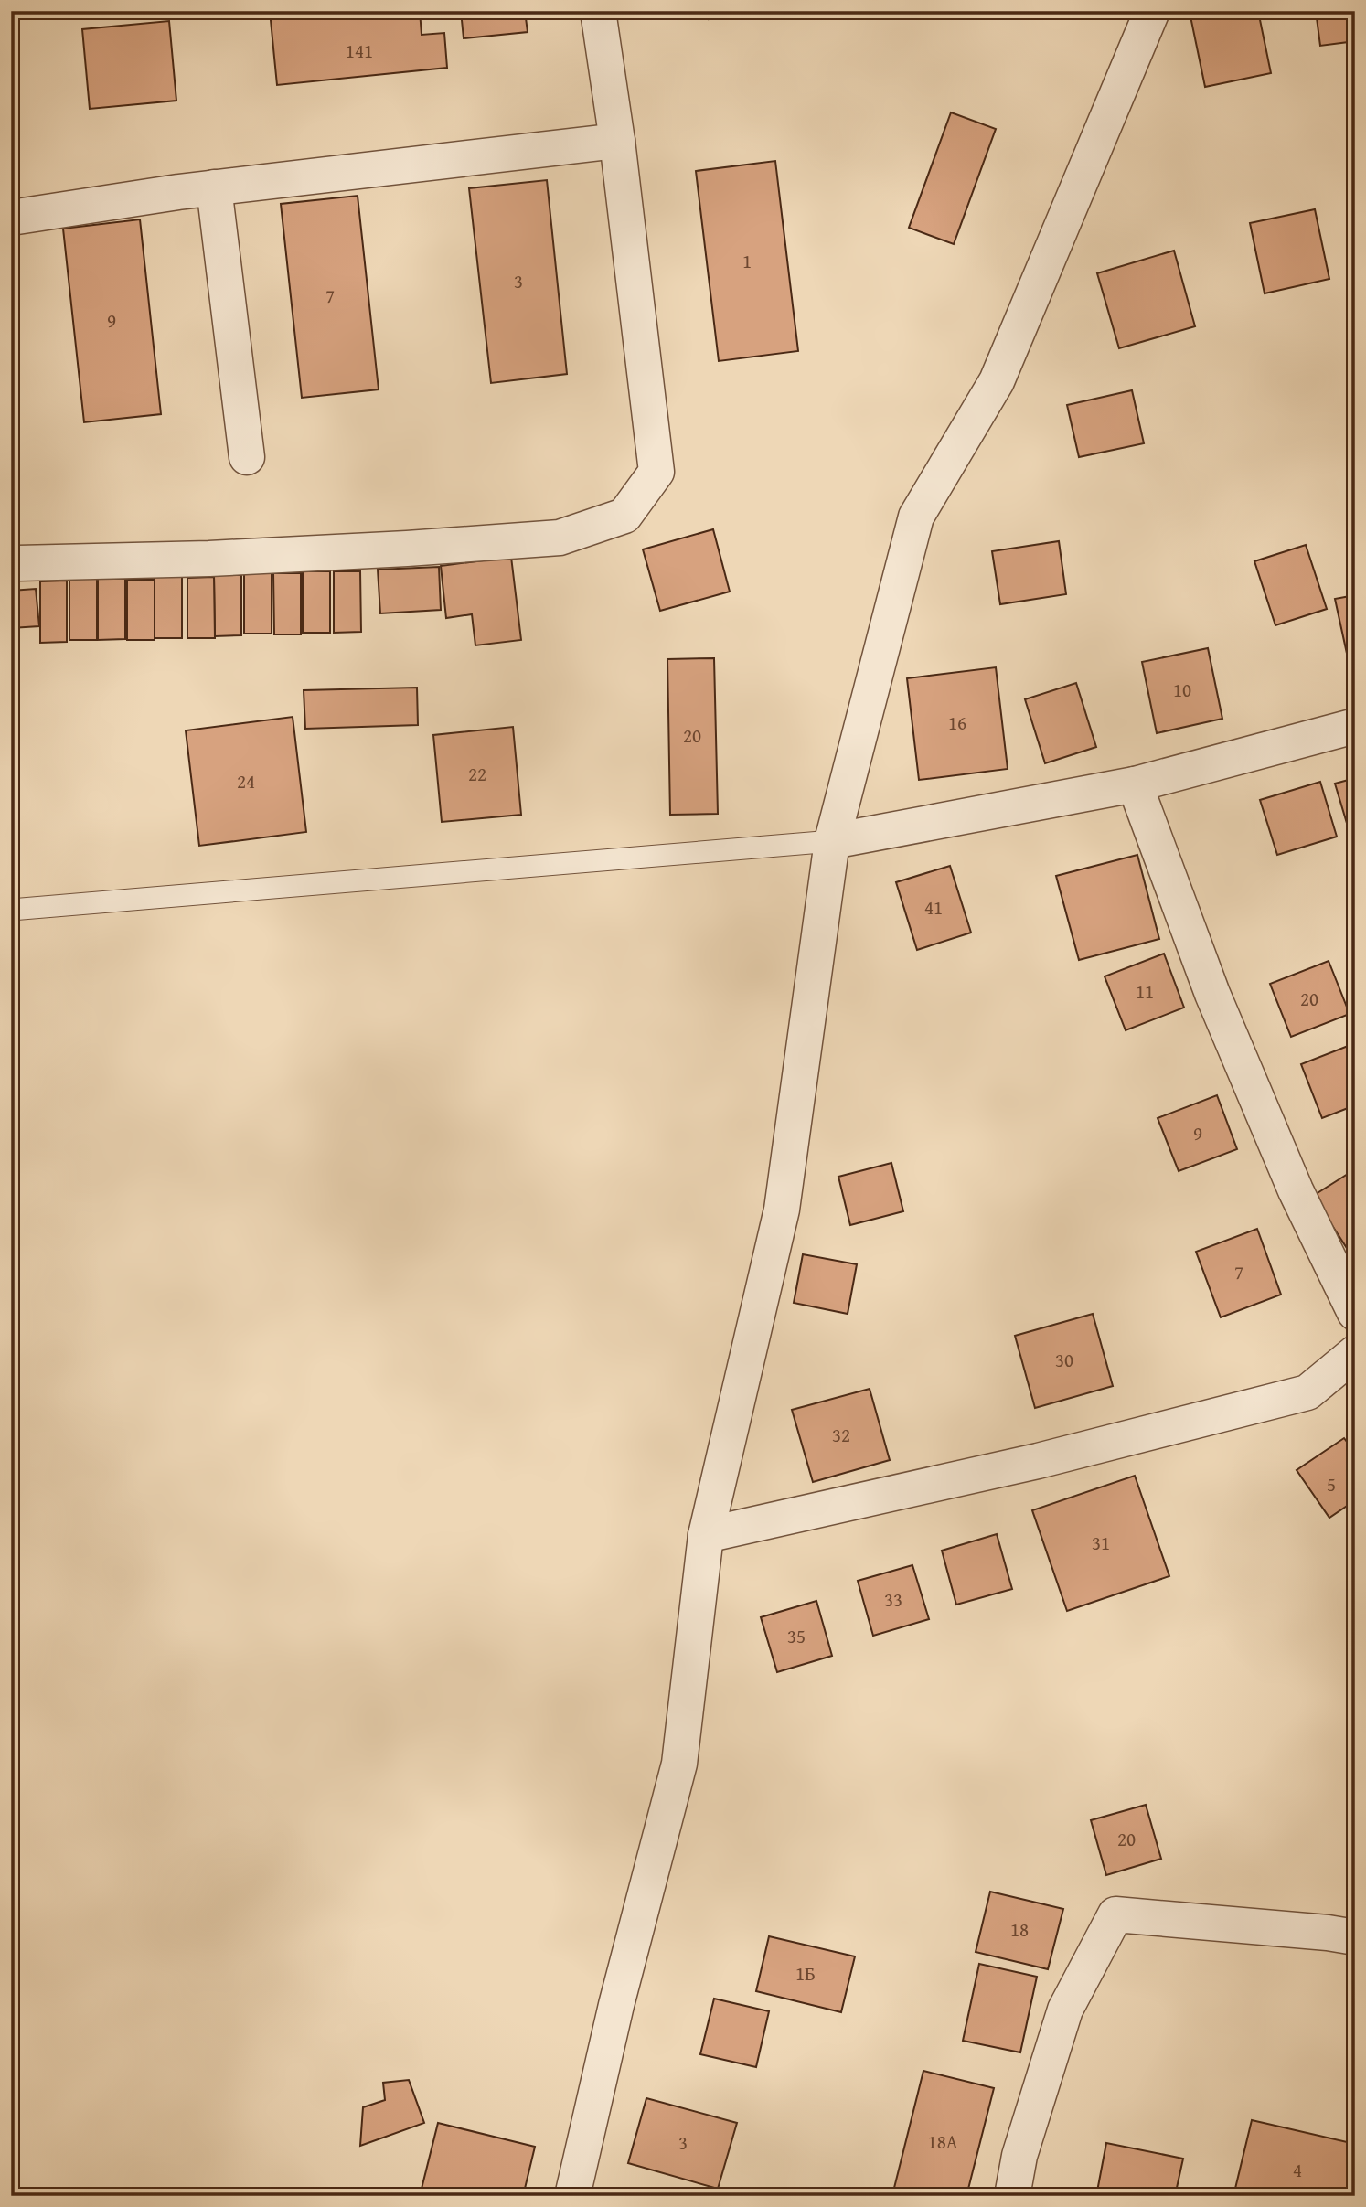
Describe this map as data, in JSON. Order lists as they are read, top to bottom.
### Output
{
  "house_numbers": [
    "141",
    "1",
    "3",
    "7",
    "9",
    "10",
    "16",
    "20",
    "22",
    "24",
    "41",
    "11",
    "20",
    "9",
    "7",
    "30",
    "32",
    "5",
    "31",
    "33",
    "35",
    "20",
    "18",
    "1Б",
    "18А",
    "3",
    "4"
  ]
}
